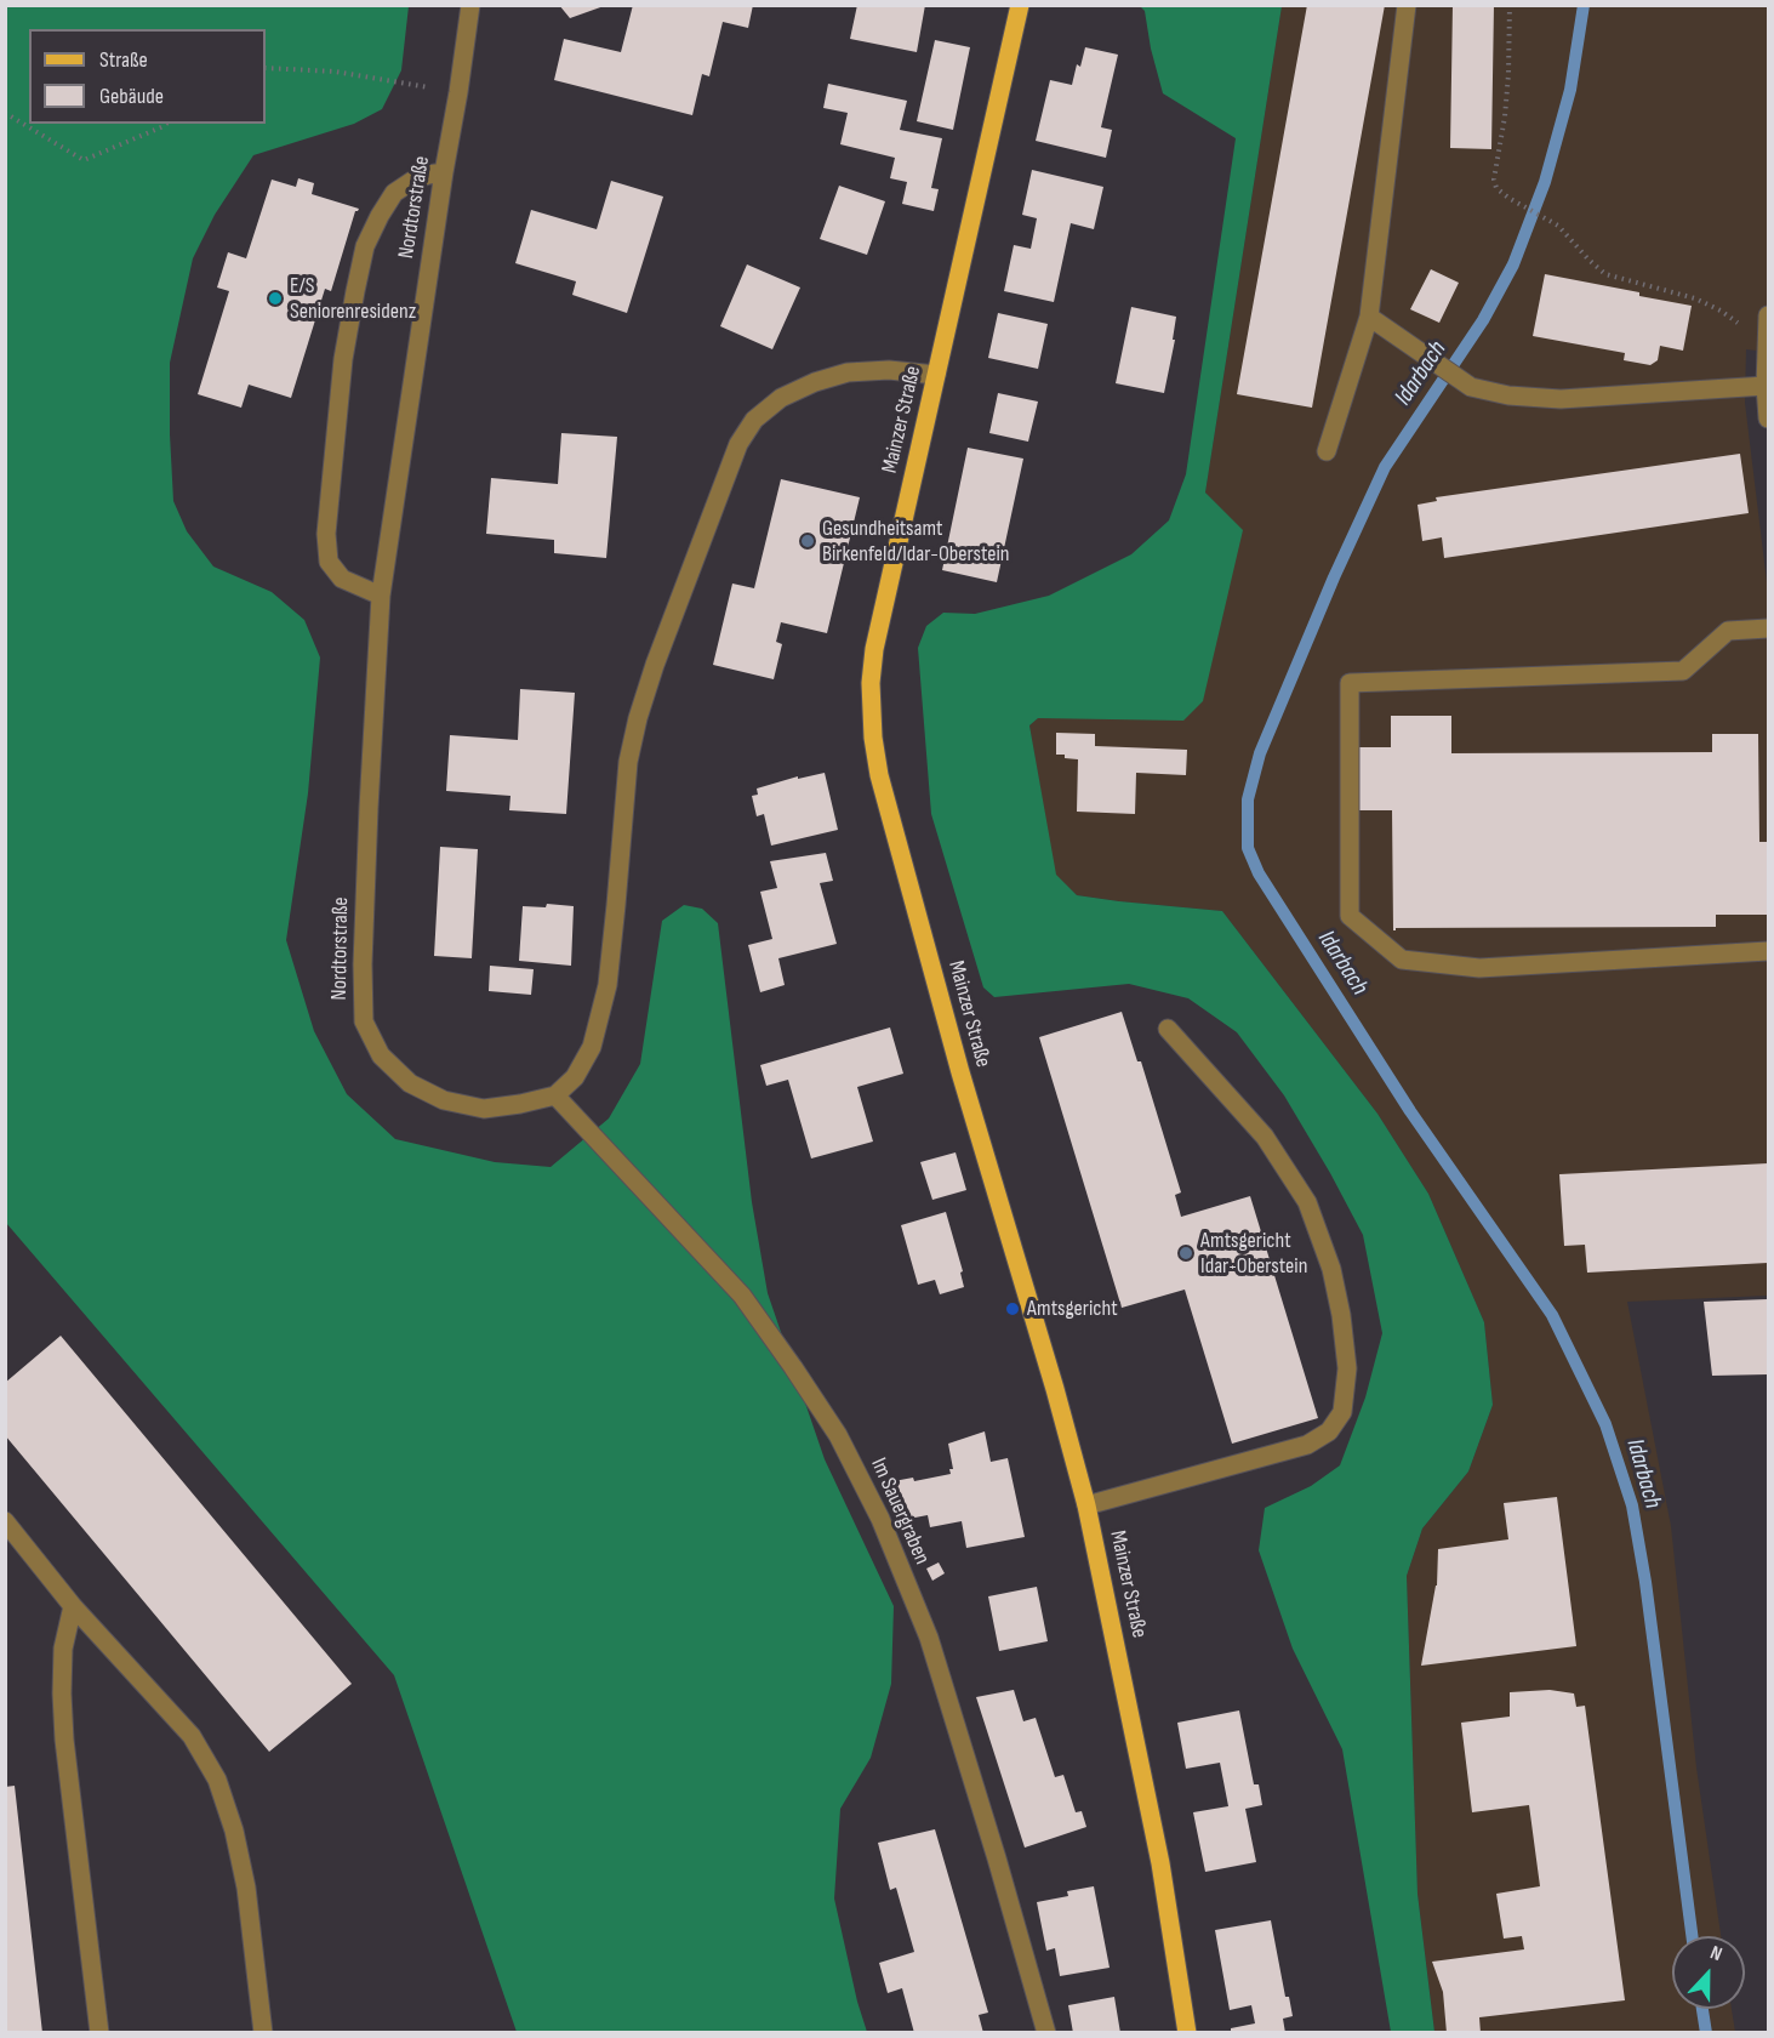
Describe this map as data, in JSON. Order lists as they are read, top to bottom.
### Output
{
  "streets": {
    "main road": ["Mainzer Straße"],
    "street": ["Nordtorstraße", "Im Sauergraben"]
  },
  "crossings": [
    ["Nordtorstraße", "Im Sauergraben"]
  ],
  "water": ["Idarbach"],
  "places": [
    "E/S Seniorenresidenz",
    "Gesundheitsamt Birkenfeld/Idar-Oberstein",
    "Amtsgericht Idar-Oberstein",
    "Amtsgericht"
  ],
  "legend": ["Straße", "Gebäude"],
  "north": "top"
}
